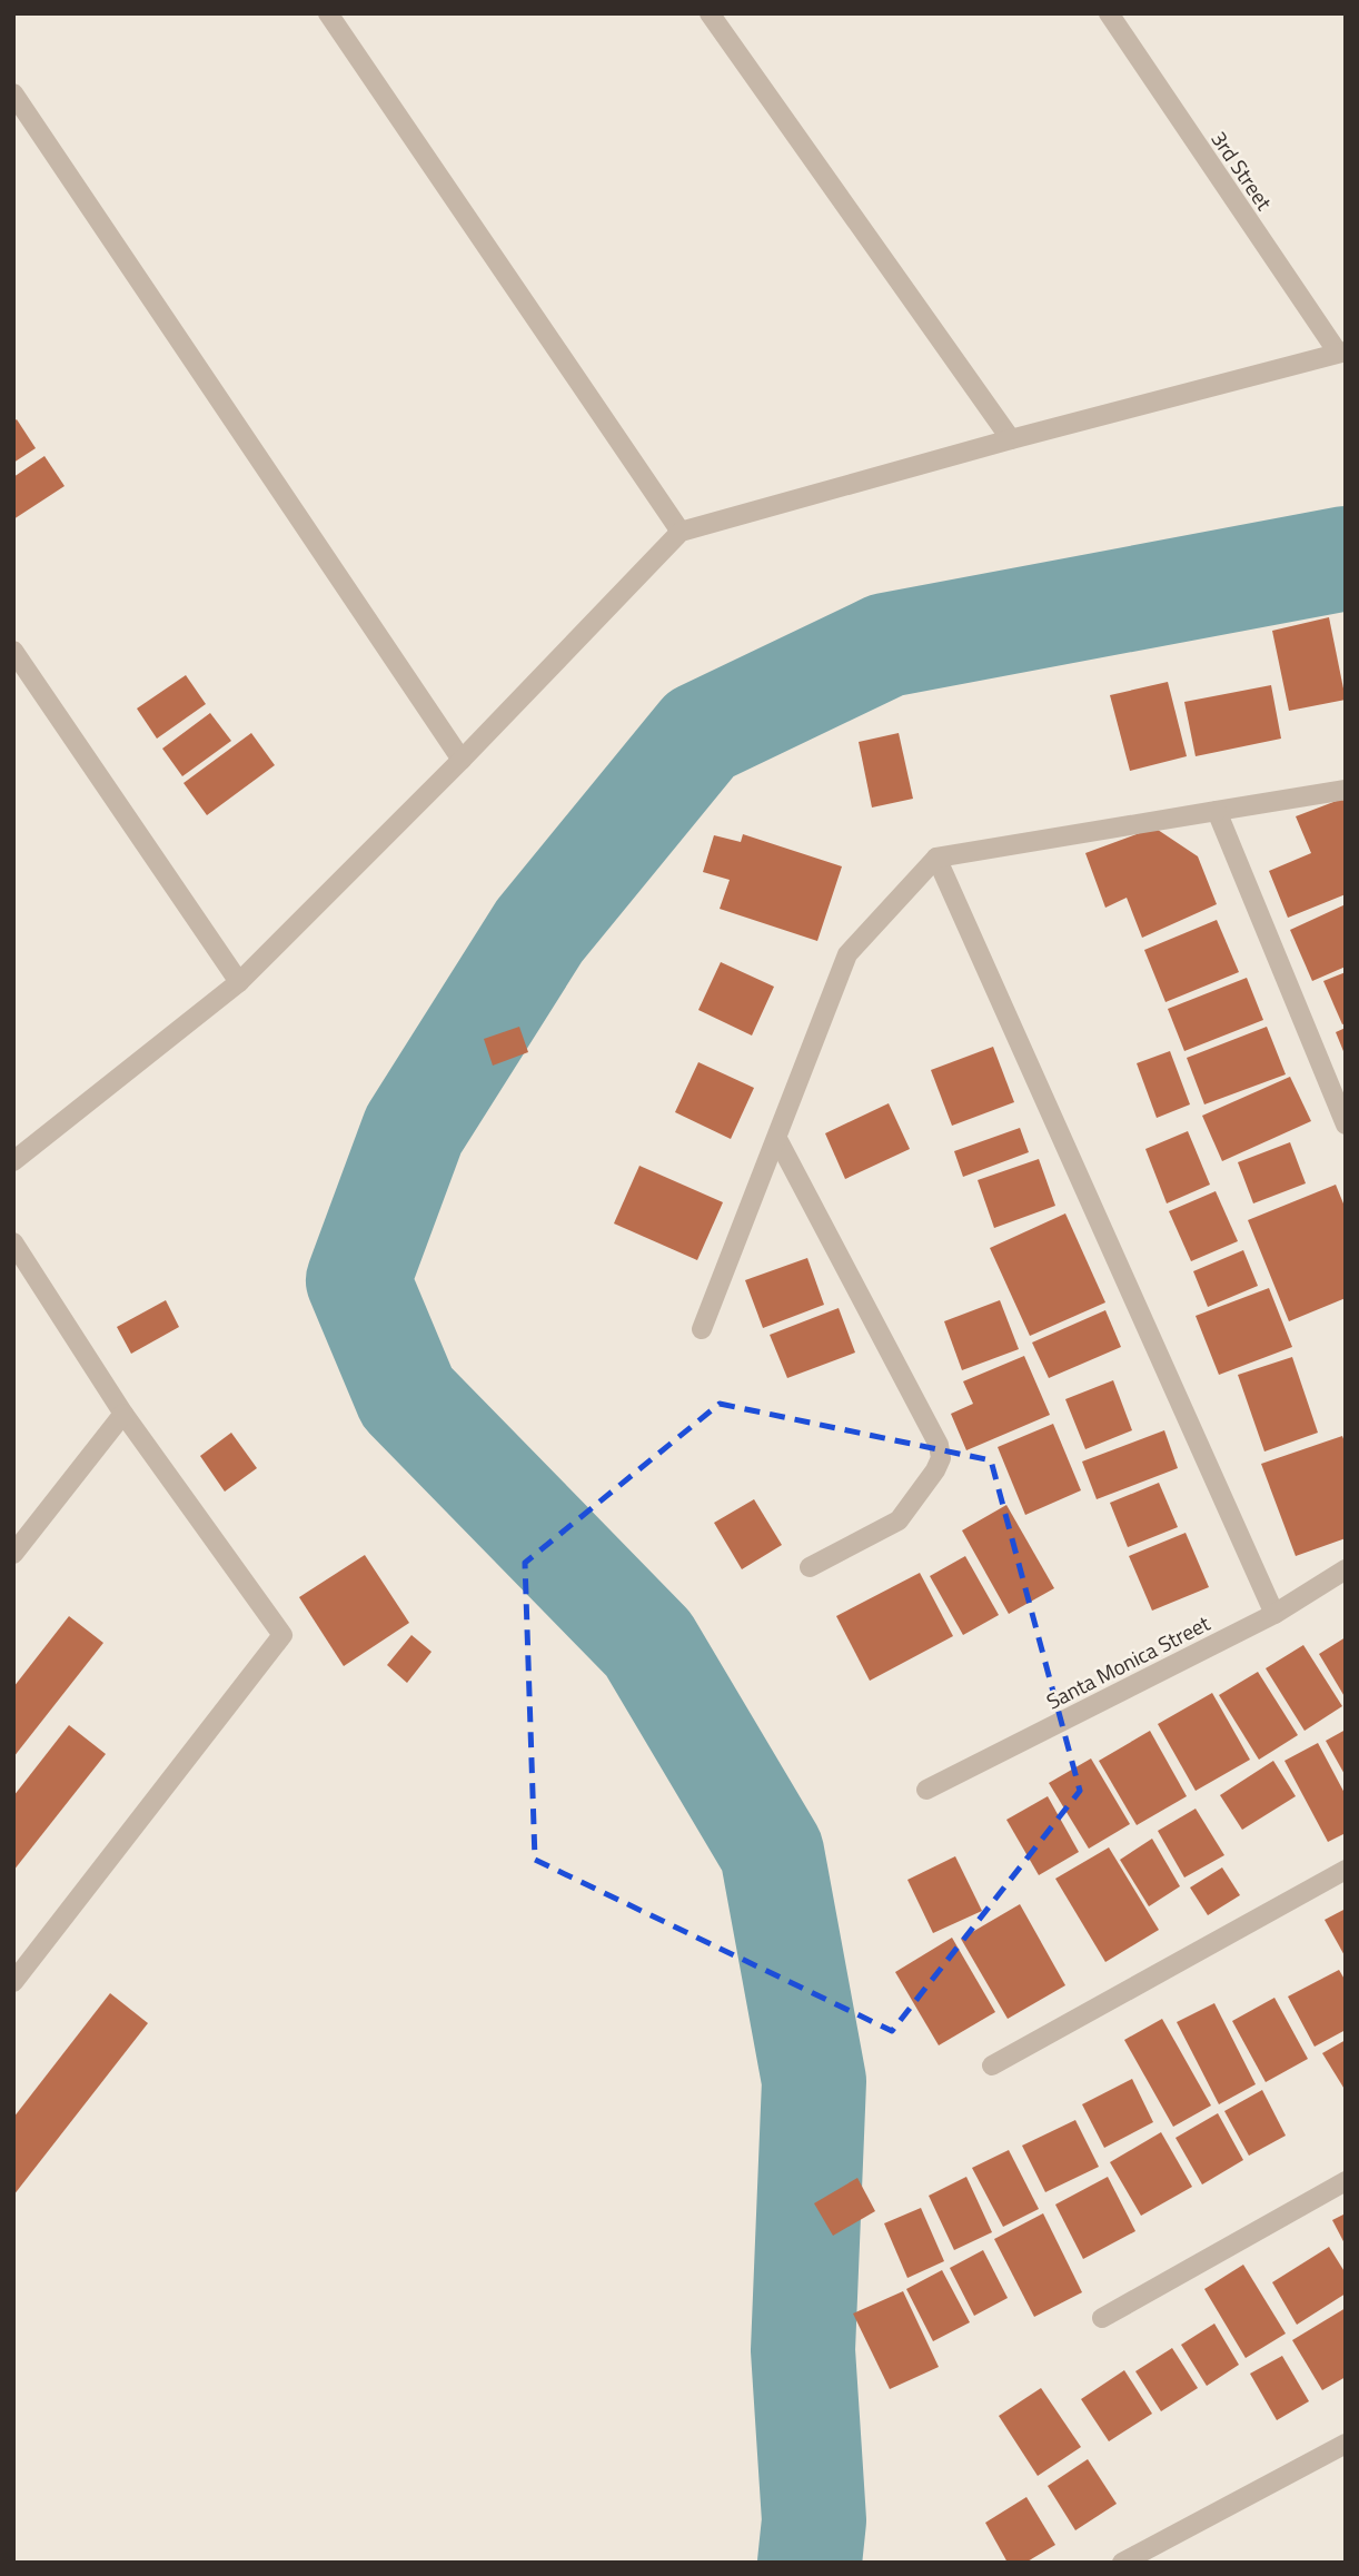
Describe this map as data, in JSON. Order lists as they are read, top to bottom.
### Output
{
  "streets": {
    "street": ["3rd Street", "Santa Monica Street"]
  }
}
